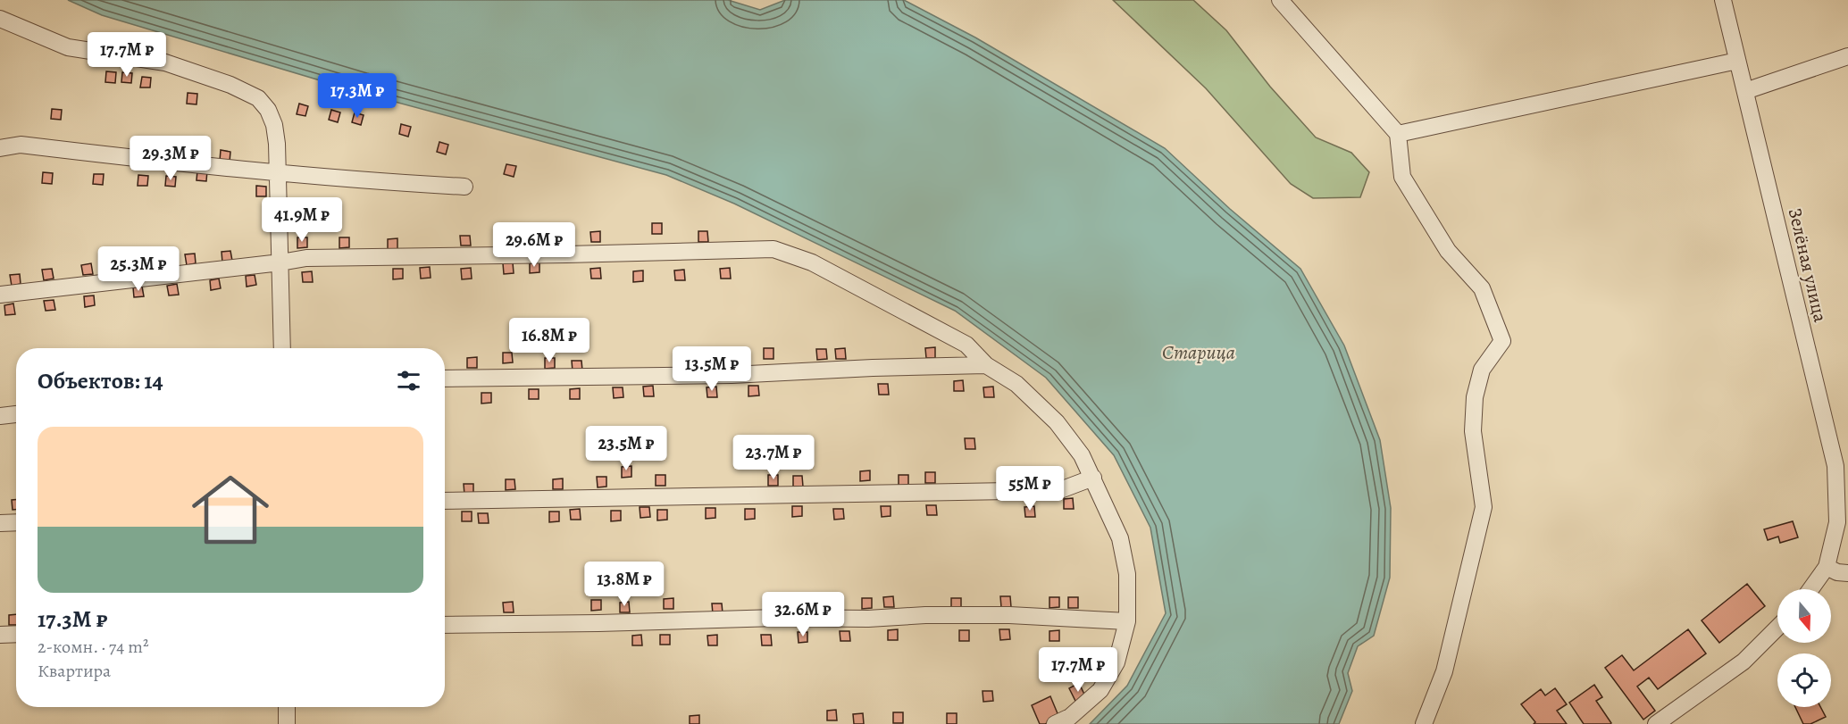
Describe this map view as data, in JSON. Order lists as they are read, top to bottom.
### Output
{
  "streets": {
    "street": ["Зелёная улица"]
  },
  "water": ["Старица"],
  "north": "bottom",
  "page": {
    "price": [
      "17.7M ₽",
      "17.3M ₽",
      "29.3M ₽",
      "41.9M ₽",
      "29.6M ₽",
      "25.3M ₽",
      "16.8M ₽",
      "13.5M ₽",
      "23.5M ₽",
      "23.7M ₽",
      "55M ₽",
      "13.8M ₽",
      "32.6M ₽",
      "17.7M ₽"
    ],
    "heading": "Объектов: 14",
    "list": [
      {
        "name": "17.3M ₽",
        "note": "2-комн. · 74 m² · Квартира"
      }
    ]
  }
}
